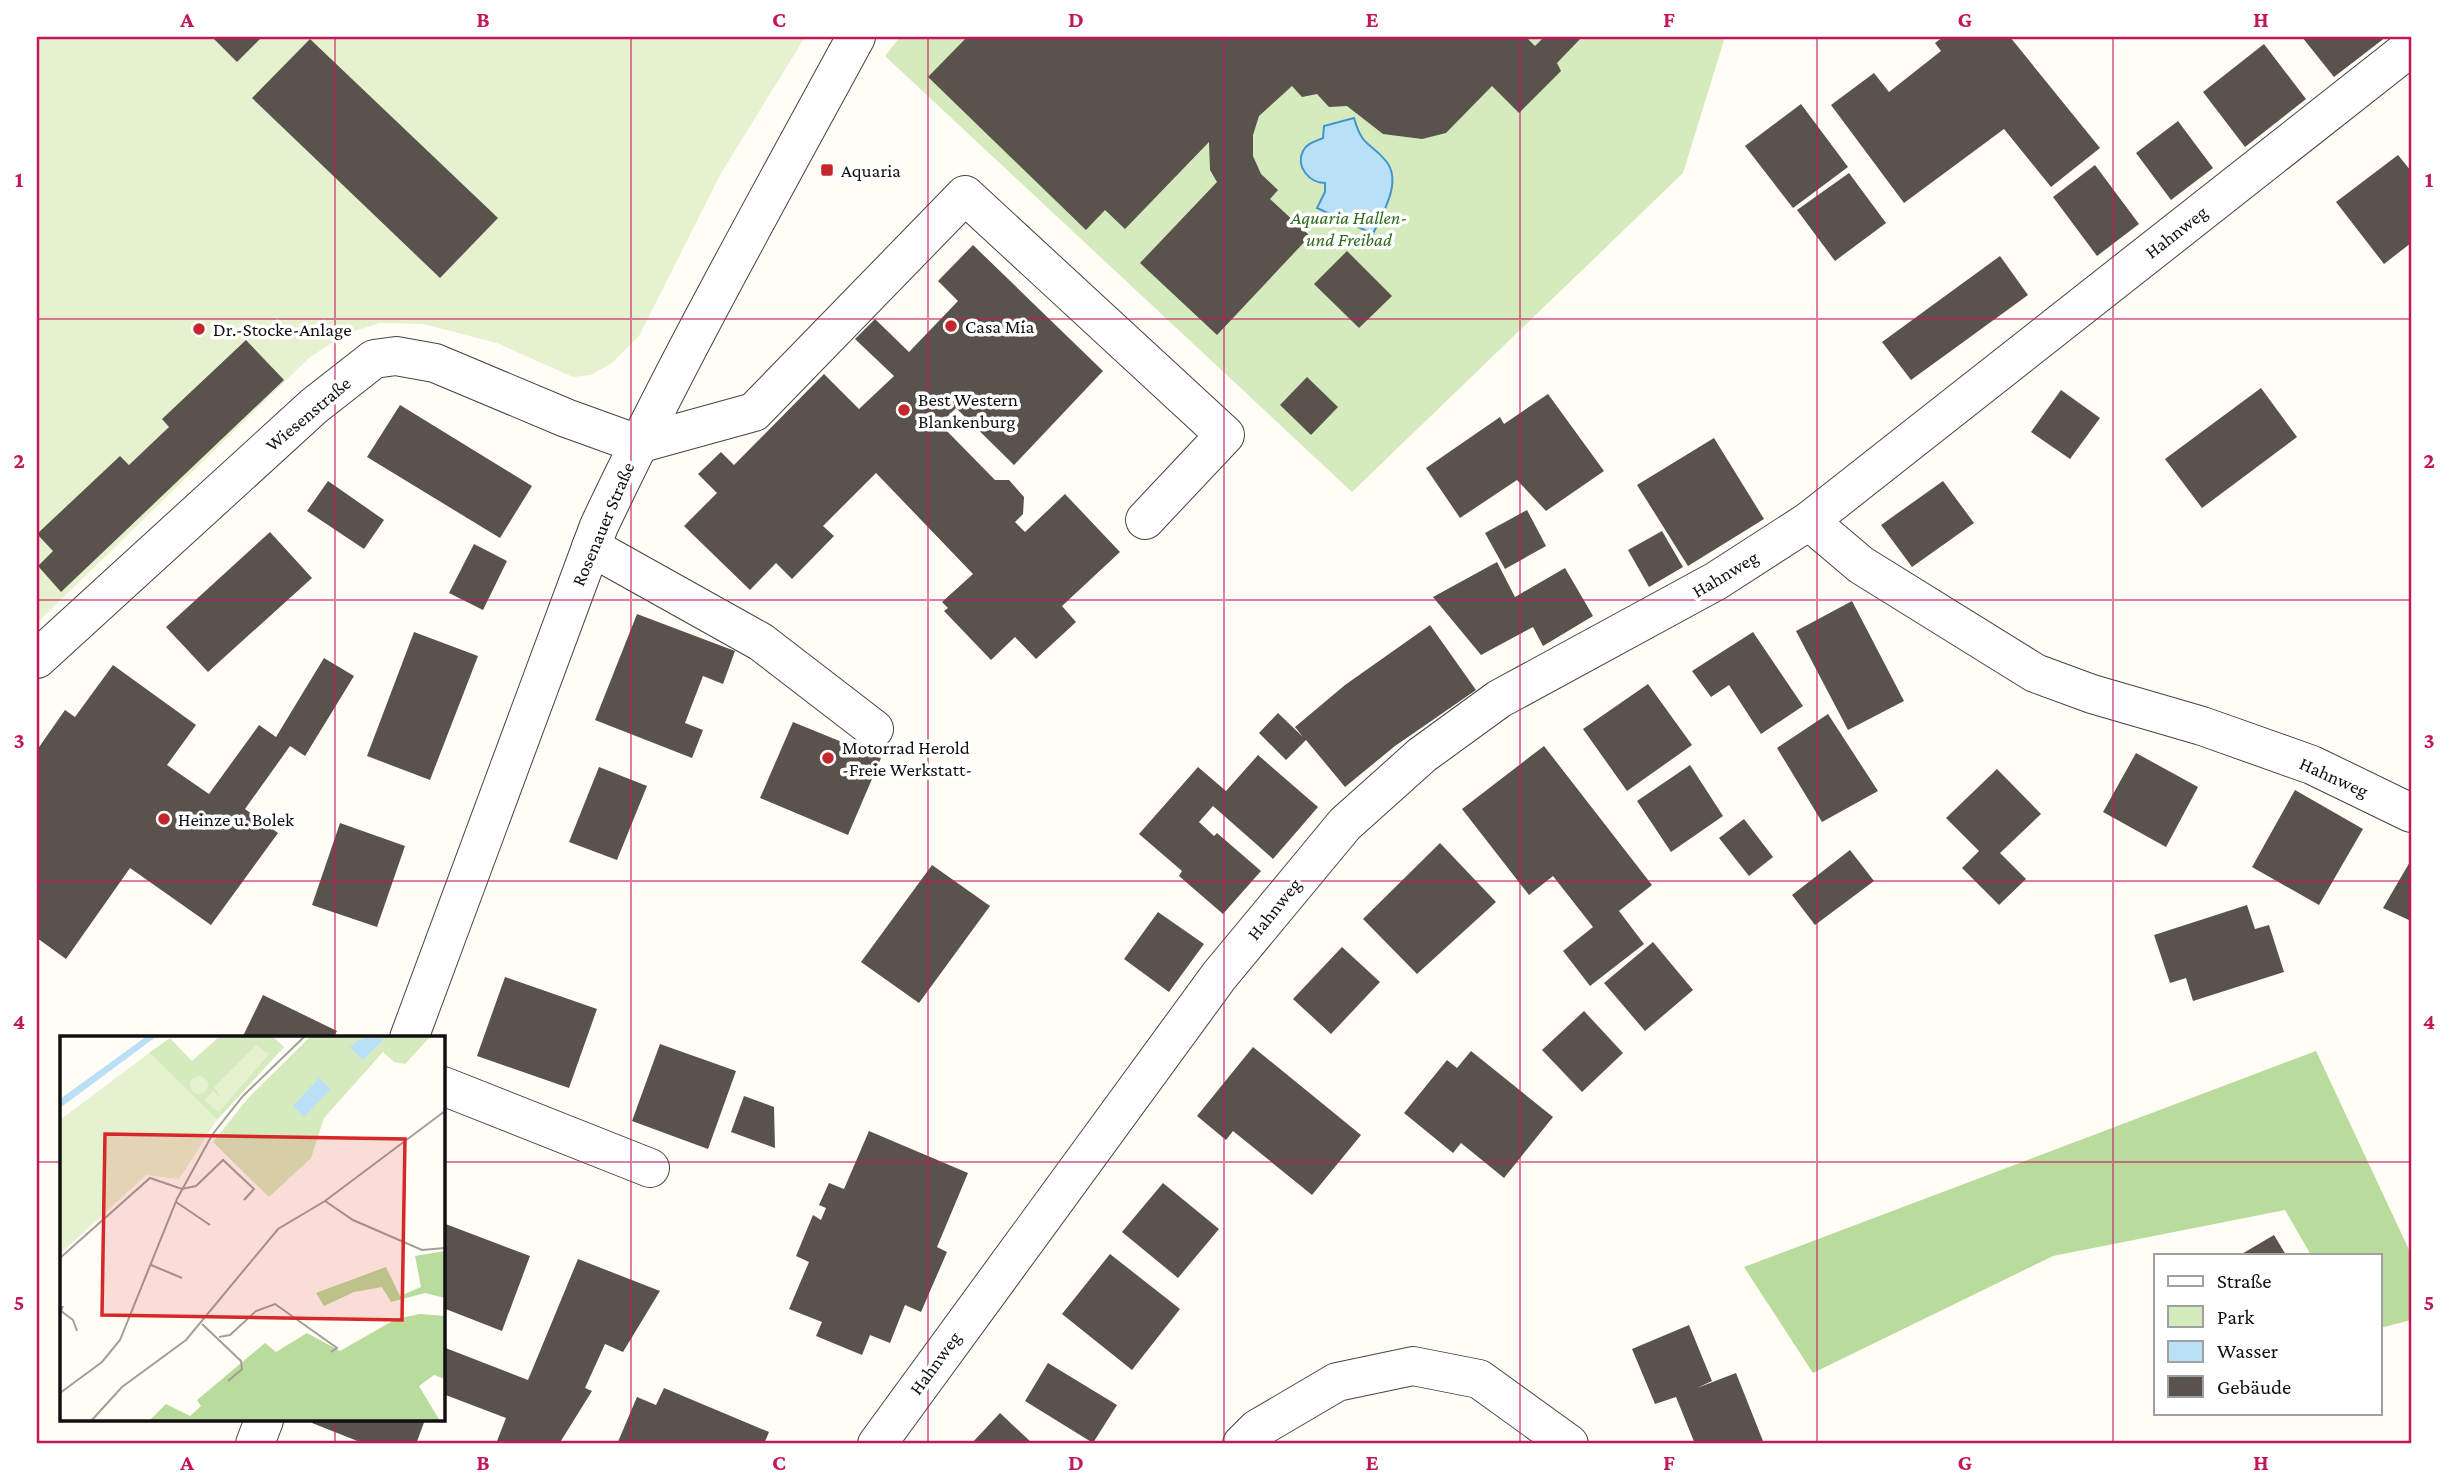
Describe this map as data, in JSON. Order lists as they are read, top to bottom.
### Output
{
  "streets": {
    "street": ["Hahnweg", "Wiesenstraße", "Rosenauer Straße"]
  },
  "crossings": [
    ["Wiesenstraße", "Rosenauer Straße"]
  ],
  "parks": ["Aquaria Hallen- und Freibad"],
  "places": {
    "transit": ["Aquaria"],
    "other": [
      "Casa Mia",
      "Dr.-Stocke-Anlage",
      "Best Western Blankenburg",
      "Motorrad Herold -Freie Werkstatt-",
      "Heinze u. Bolek"
    ]
  },
  "legend": [
    "Straße",
    "Park",
    "Wasser",
    "Gebäude"
  ],
  "grid": {
    "columns": [
      "A",
      "B",
      "C",
      "D",
      "E",
      "F",
      "G",
      "H"
    ],
    "rows": [
      "1",
      "2",
      "3",
      "4",
      "5"
    ]
  }
}
